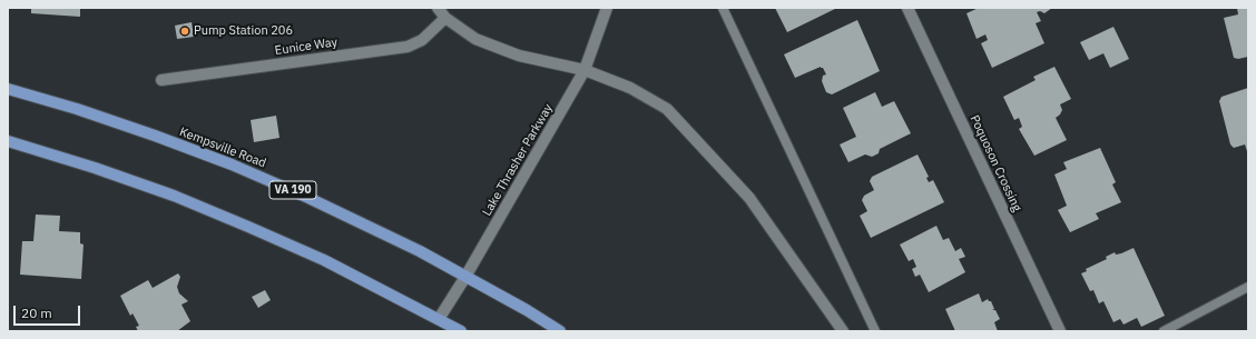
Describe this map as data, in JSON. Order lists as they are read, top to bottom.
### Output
{
  "streets": {
    "main road": ["Kempsville Road", "VA 190"],
    "street": ["Eunice Way", "Lake Thrasher Parkway", "Poquoson Crossing"]
  },
  "crossings": [
    ["Kempsville Road", "Lake Thrasher Parkway"]
  ],
  "places": ["Pump Station 206"],
  "scale_bar": "20 m"
}
